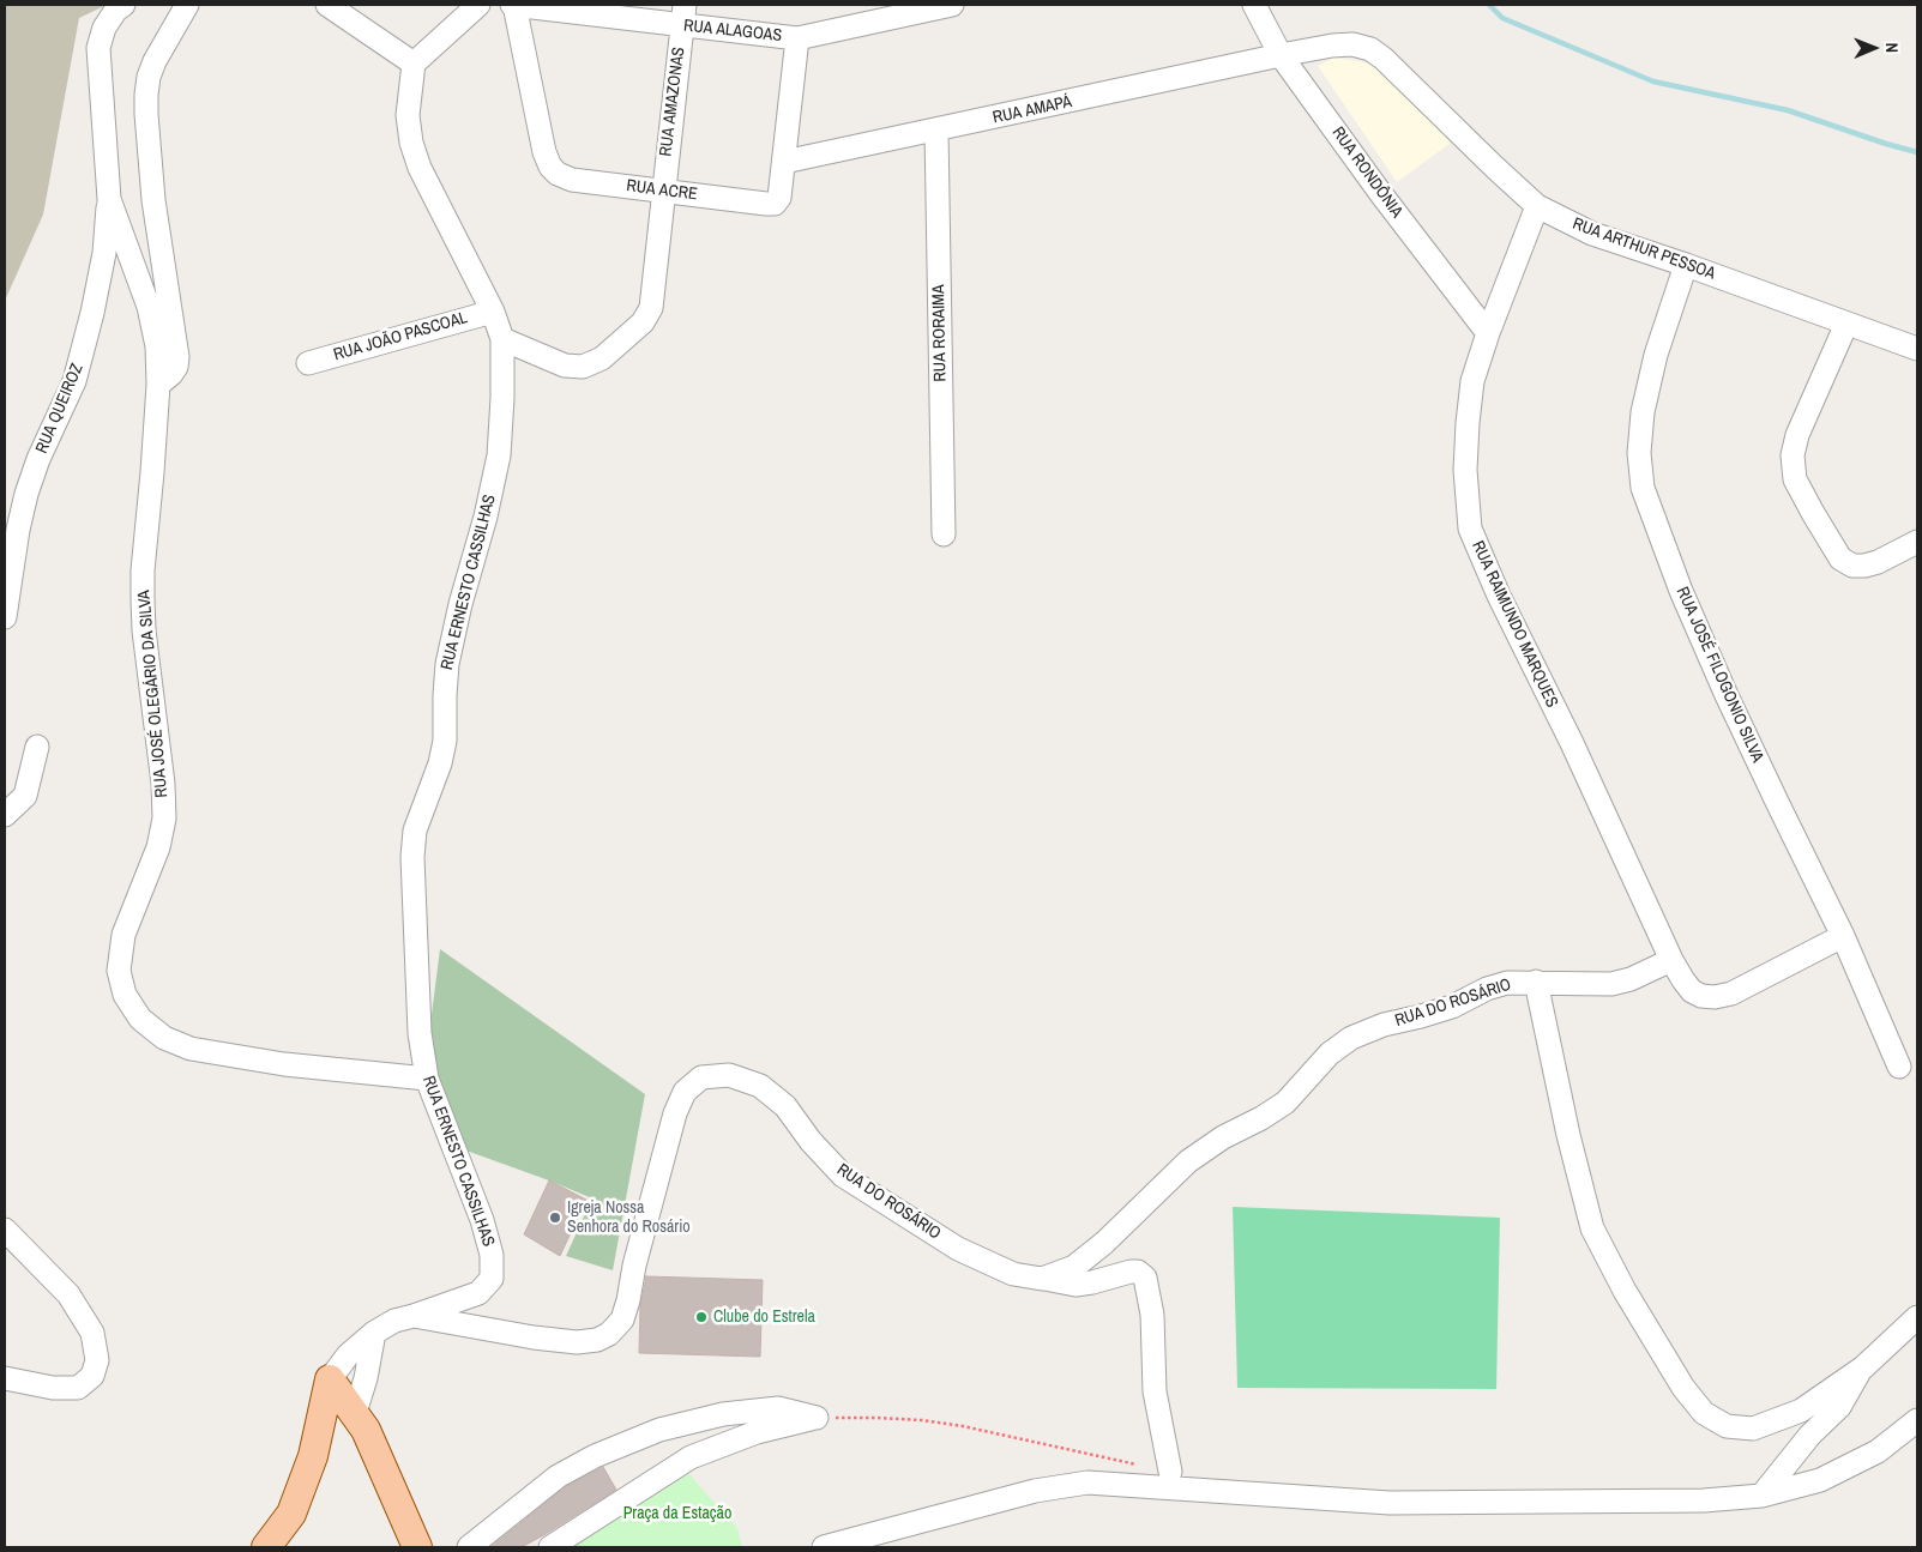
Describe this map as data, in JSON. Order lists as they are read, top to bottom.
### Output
{
  "streets": {
    "street": [
      "RUA ALAGOAS",
      "RUA AMAZONAS",
      "RUA AMAPÁ",
      "RUA RONDÔNIA",
      "RUA ACRE",
      "RUA ARTHUR PESSOA",
      "RUA RORAIMA",
      "RUA JOÃO PASCOAL",
      "RUA QUEIROZ",
      "RUA ERNESTO CASSILHAS",
      "RUA RAIMUNDO MARQUES",
      "RUA JOSÉ FILOGONIO SILVA",
      "RUA JOSÉ OLEGÁRIO DA SILVA",
      "RUA DO ROSÁRIO"
    ]
  },
  "crossings": [
    ["RUA ALAGOAS", "RUA AMAZONAS"],
    ["RUA ALAGOAS", "RUA ACRE"],
    ["RUA AMAZONAS", "RUA ACRE"],
    ["RUA AMAZONAS", "RUA ERNESTO CASSILHAS"],
    ["RUA AMAPÁ", "RUA RONDÔNIA"],
    ["RUA AMAPÁ", "RUA ACRE"],
    ["RUA AMAPÁ", "RUA ARTHUR PESSOA"],
    ["RUA AMAPÁ", "RUA RORAIMA"],
    ["RUA RONDÔNIA", "RUA ARTHUR PESSOA"],
    ["RUA RONDÔNIA", "RUA RAIMUNDO MARQUES"],
    ["RUA ARTHUR PESSOA", "RUA RAIMUNDO MARQUES"],
    ["RUA ARTHUR PESSOA", "RUA JOSÉ FILOGONIO SILVA"],
    ["RUA JOÃO PASCOAL", "RUA ERNESTO CASSILHAS"],
    ["RUA QUEIROZ", "RUA JOSÉ OLEGÁRIO DA SILVA"],
    ["RUA ERNESTO CASSILHAS", "RUA JOSÉ OLEGÁRIO DA SILVA"],
    ["RUA ERNESTO CASSILHAS", "RUA DO ROSÁRIO"],
    ["RUA RAIMUNDO MARQUES", "RUA DO ROSÁRIO"]
  ],
  "parks": ["Praça da Estação"],
  "places": ["Igreja Nossa Senhora do Rosário", "Clube do Estrela"],
  "north": "right"
}
